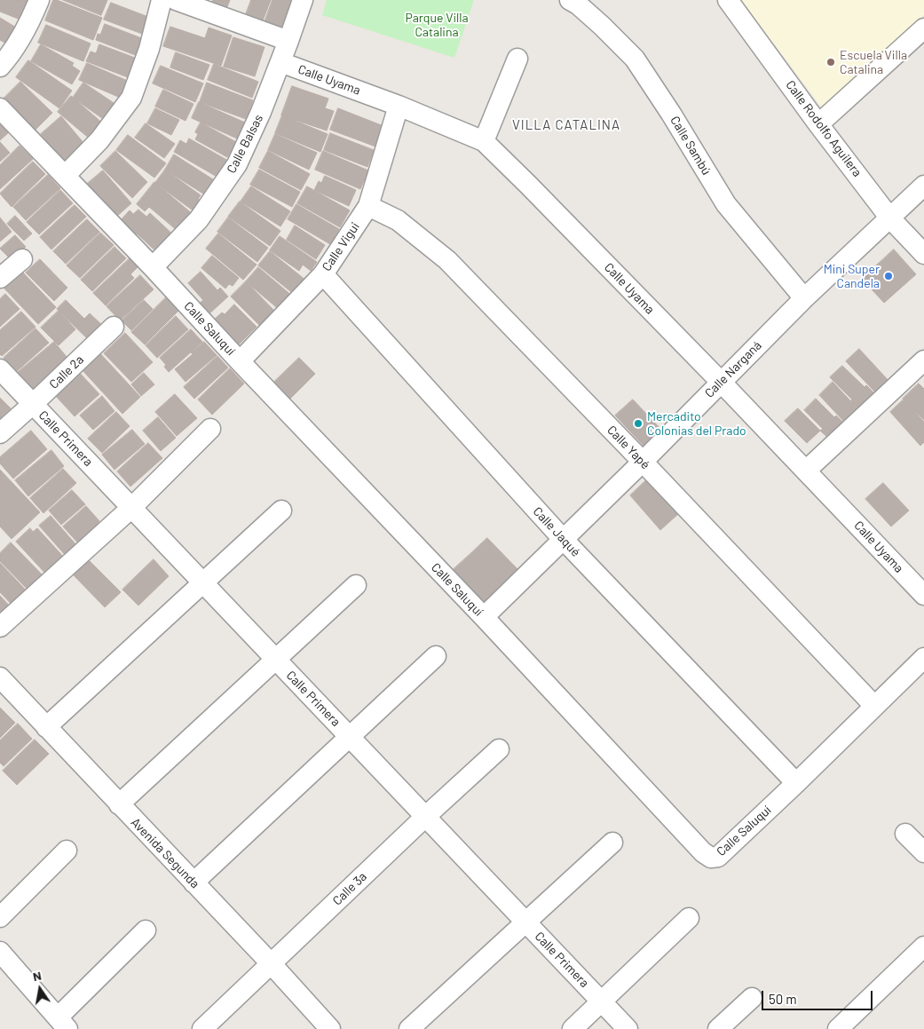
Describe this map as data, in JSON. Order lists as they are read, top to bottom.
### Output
{
  "streets": {
    "street": [
      "Calle Uyama",
      "Calle Rodolfo Aguilera",
      "Calle Balsas",
      "Calle Sambú",
      "Calle Vigui",
      "Calle Saluquí",
      "Calle Narganá",
      "Calle 2a",
      "Calle Primera",
      "Calle Yapé",
      "Calle Jaqué",
      "Avenida Segunda",
      "Calle 3a"
    ]
  },
  "crossings": [
    ["Calle Uyama", "Calle Balsas"],
    ["Calle Uyama", "Calle Vigui"],
    ["Calle Uyama", "Calle Narganá"],
    ["Calle Rodolfo Aguilera", "Calle Narganá"],
    ["Calle Balsas", "Calle Saluquí"],
    ["Calle Sambú", "Calle Narganá"],
    ["Calle Vigui", "Calle Saluquí"],
    ["Calle Vigui", "Calle Yapé"],
    ["Calle Vigui", "Calle Jaqué"],
    ["Calle Saluquí", "Calle Narganá"],
    ["Calle Saluquí", "Calle Yapé"],
    ["Calle Saluquí", "Calle Jaqué"],
    ["Calle Narganá", "Calle Yapé"],
    ["Calle Narganá", "Calle Jaqué"],
    ["Calle 2a", "Calle Primera"],
    ["Calle Primera", "Calle 3a"],
    ["Avenida Segunda", "Calle 3a"]
  ],
  "districts": ["VILLA CATALINA"],
  "parks": ["Parque Villa Catalina"],
  "places": ["Escuela Villa Catalina", "Mini Super Candela", "Mercadito Colonias del Prado"],
  "scale_bar": "50 m",
  "north": "top"
}
